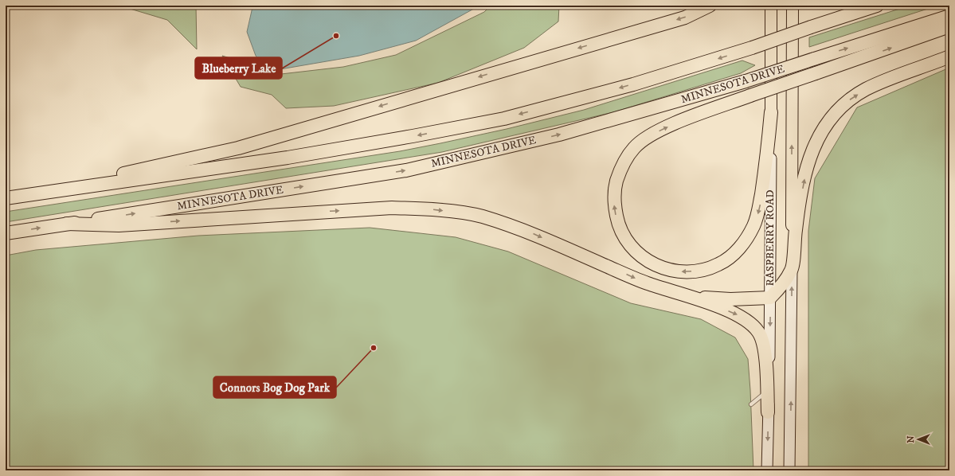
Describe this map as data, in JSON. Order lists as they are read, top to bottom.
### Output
{
  "streets": {
    "highway": ["MINNESOTA DRIVE"],
    "main road": ["RASPBERRY ROAD"]
  },
  "places": ["Blueberry Lake", "Connors Bog Dog Park"],
  "north": "left"
}
